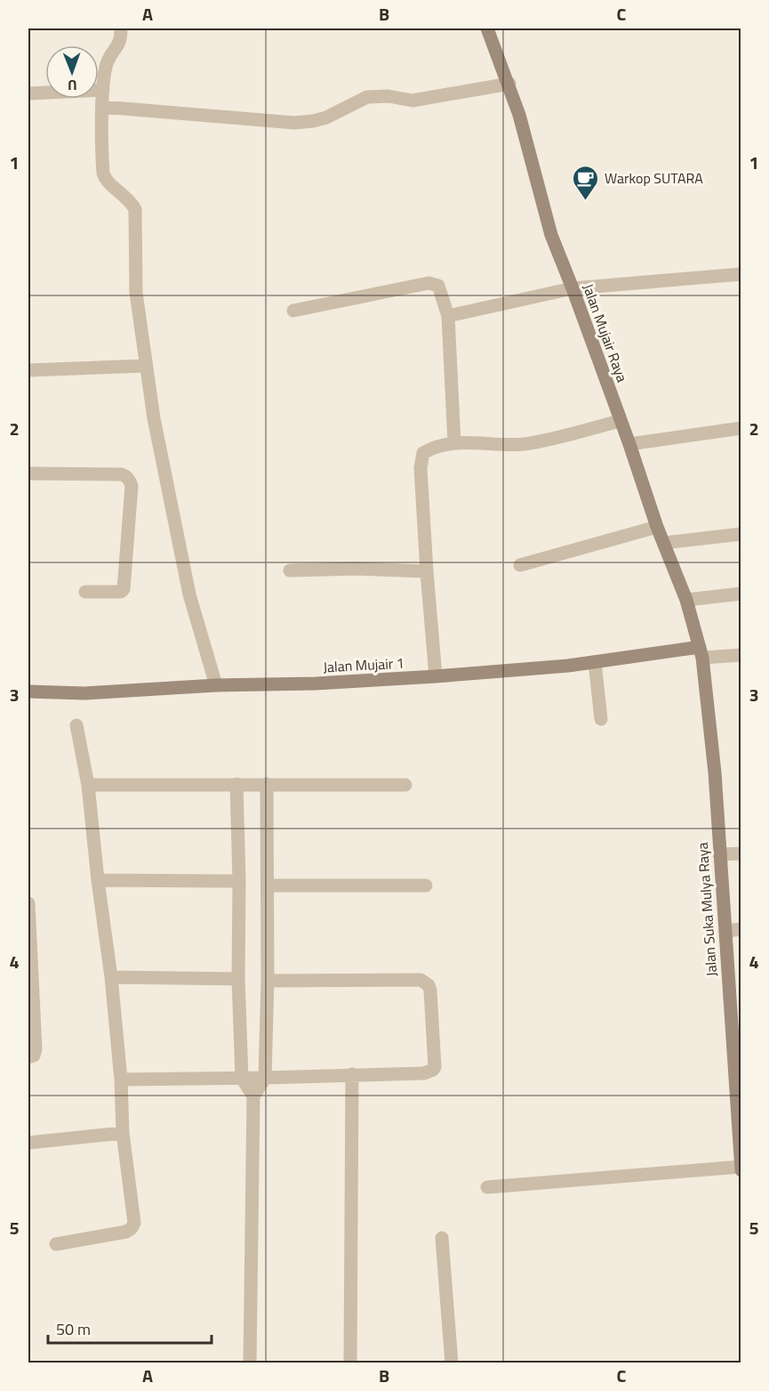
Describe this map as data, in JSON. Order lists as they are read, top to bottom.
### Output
{
  "streets": {
    "street": ["Jalan Mujair Raya", "Jalan Mujair 1", "Jalan Suka Mulya Raya"]
  },
  "crossings": [
    ["Jalan Mujair Raya", "Jalan Mujair 1"],
    ["Jalan Mujair Raya", "Jalan Suka Mulya Raya"],
    ["Jalan Mujair 1", "Jalan Suka Mulya Raya"]
  ],
  "places": {
    "cafe": ["Warkop SUTARA"]
  },
  "scale_bar": "50 m",
  "north": "bottom",
  "grid": {
    "columns": ["A", "B", "C"],
    "rows": [
      "1",
      "2",
      "3",
      "4",
      "5"
    ]
  }
}
